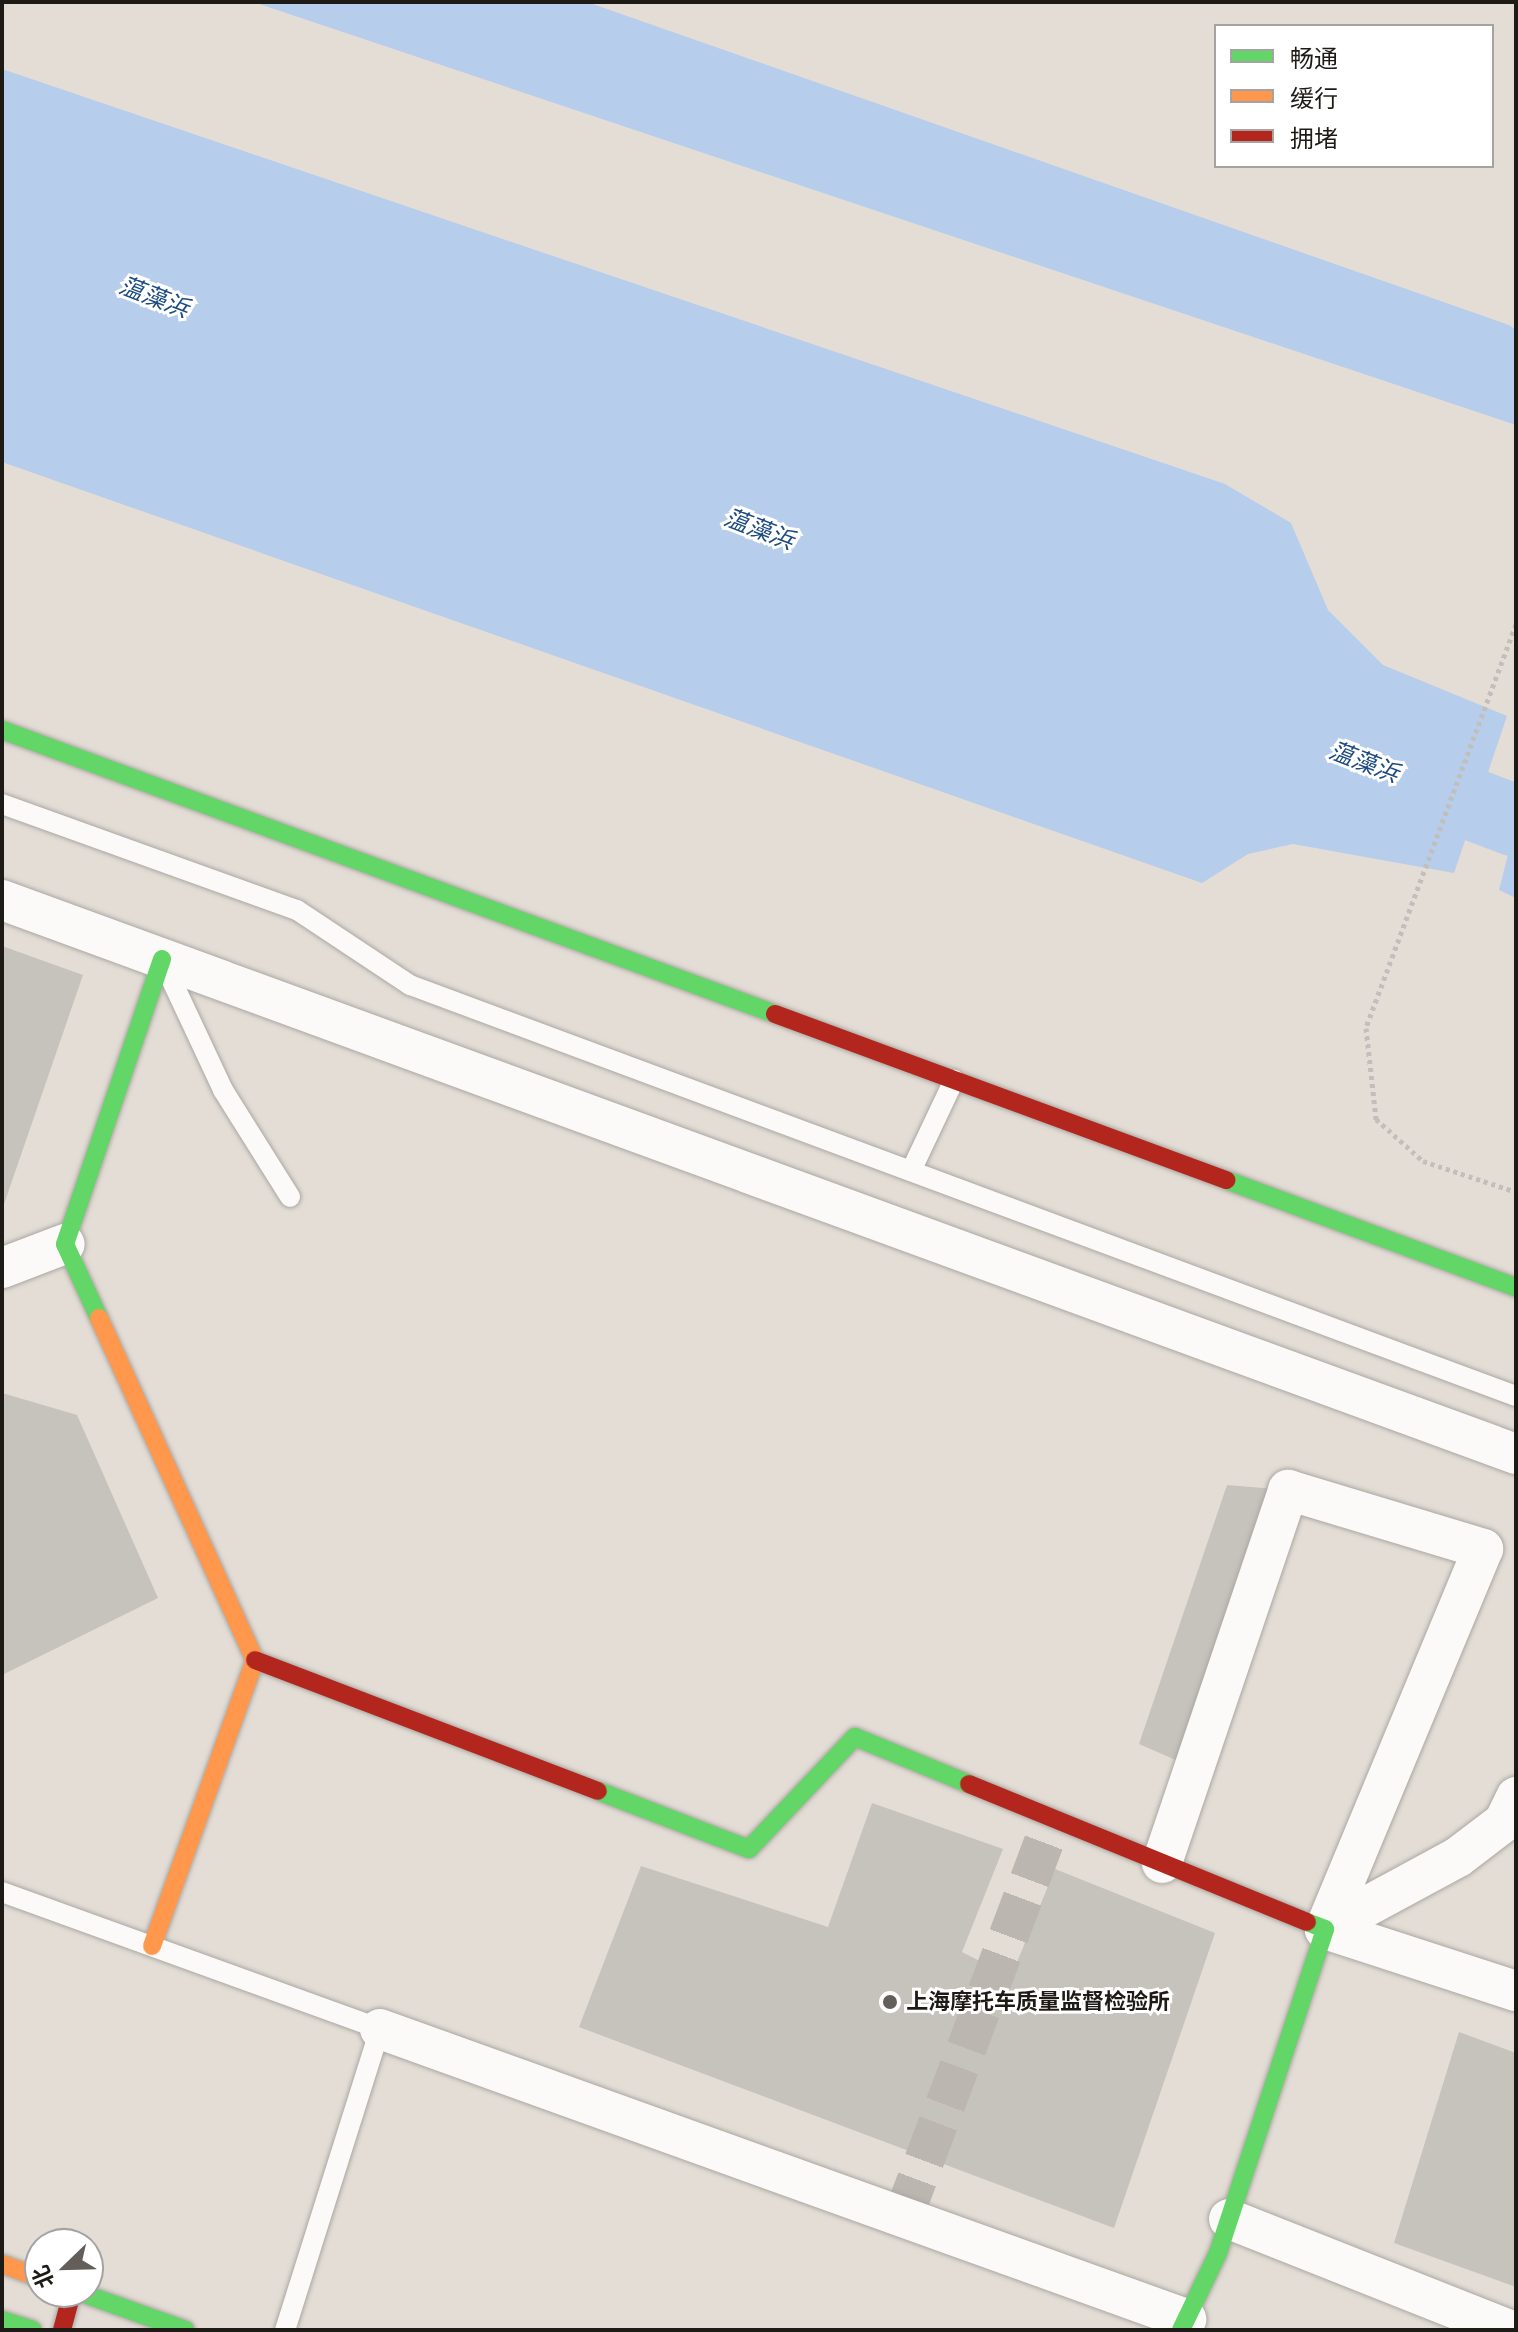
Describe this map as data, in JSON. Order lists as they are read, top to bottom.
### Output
{
  "water": ["蕰藻浜"],
  "places": ["上海摩托车质量监督检验所"],
  "legend": ["畅通", "缓行", "拥堵"],
  "north": "bottom left"
}
